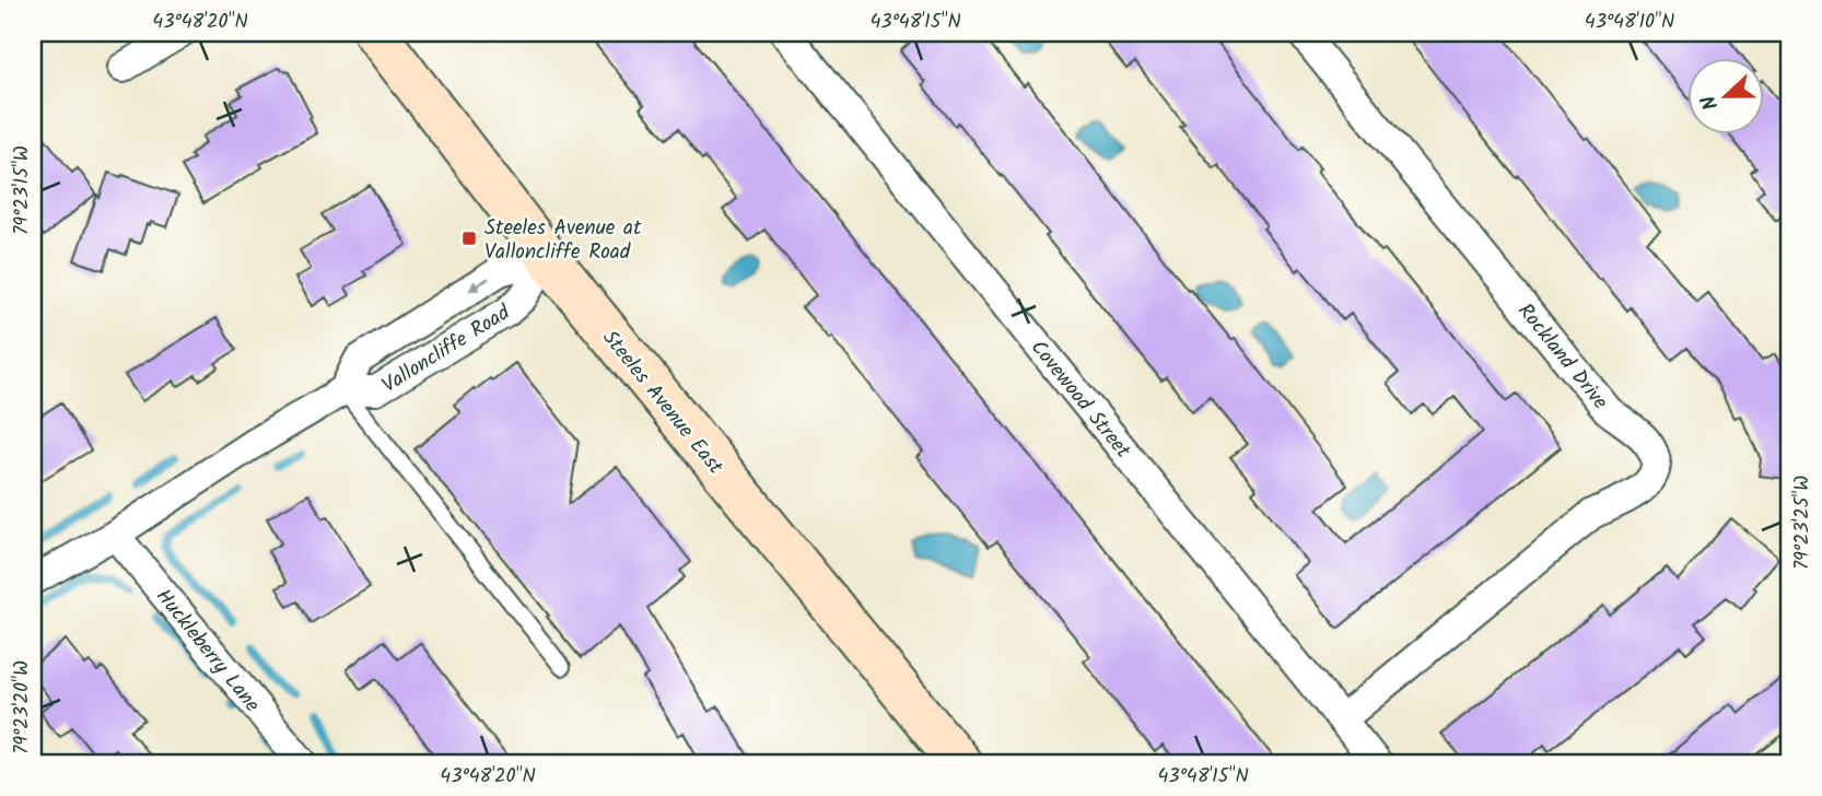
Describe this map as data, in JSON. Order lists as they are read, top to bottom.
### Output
{
  "streets": {
    "main road": ["Steeles Avenue East"],
    "street": [
      "Valloncliffe Road",
      "Rockland Drive",
      "Covewood Street",
      "Huckleberry Lane"
    ]
  },
  "crossings": [
    ["Valloncliffe Road", "Steeles Avenue East"],
    ["Valloncliffe Road", "Huckleberry Lane"],
    ["Rockland Drive", "Covewood Street"]
  ],
  "places": {
    "transit": ["Steeles Avenue at Valloncliffe Road"]
  },
  "north": "left",
  "coordinates": [
    "43°48'20\"N",
    "43°48'15\"N",
    "43°48'10\"N",
    "79°23'15\"W",
    "79°23'25\"W",
    "79°23'20\"W"
  ]
}
